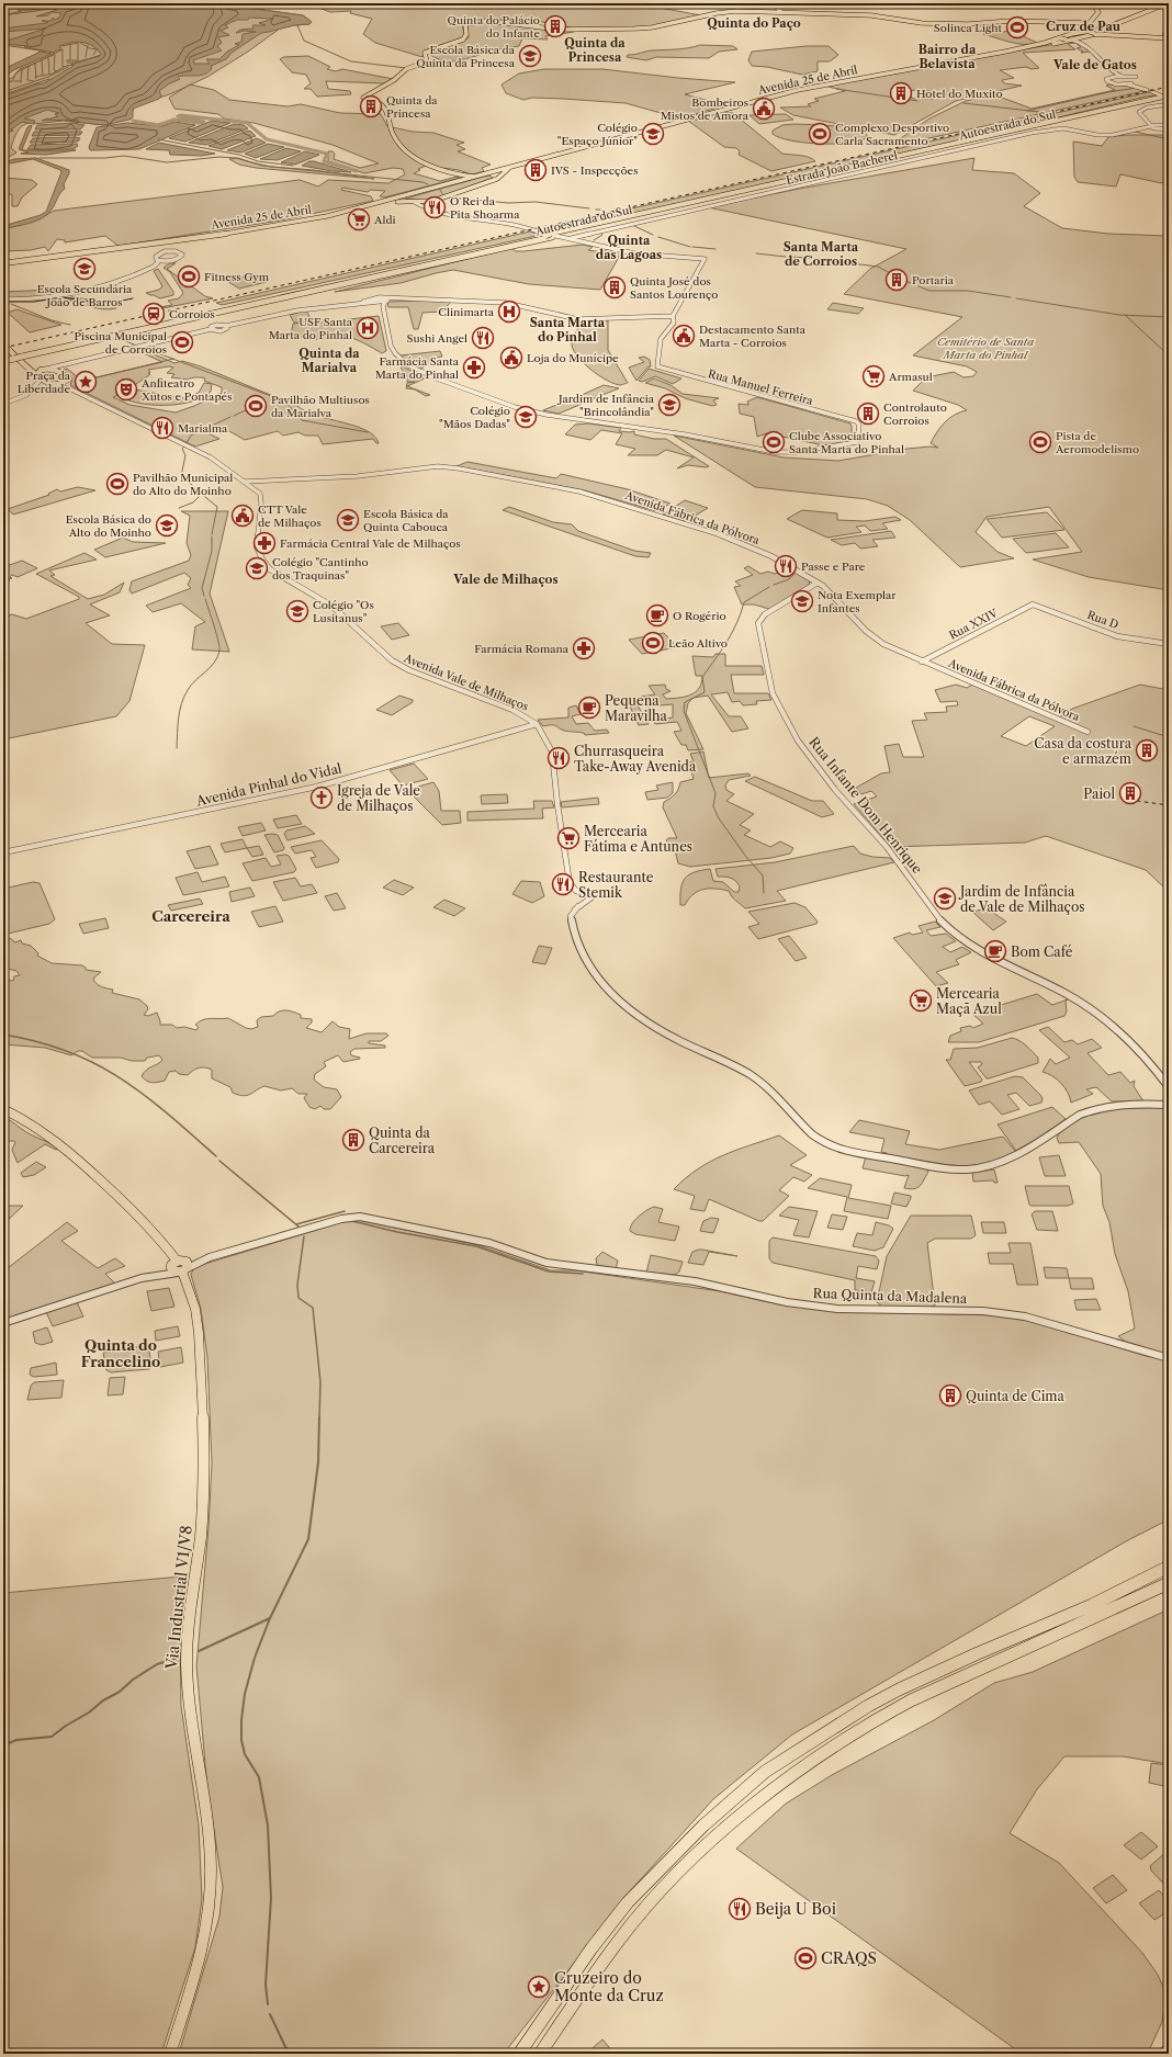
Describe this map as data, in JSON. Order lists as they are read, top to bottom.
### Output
{
  "streets": {
    "highway": ["Autoestrada do Sul"],
    "main road": ["Avenida 25 de Abril", "Via Industrial V1/V8"],
    "street": [
      "Estrada João Bacherel",
      "Rua Manuel Ferreira",
      "Avenida Fábrica da Pólvora",
      "Rua D",
      "Rua XXIV",
      "Avenida Vale de Milhaços",
      "Avenida Pinhal do Vidal",
      "Rua Infante Dom Henrique",
      "Rua Quinta da Madalena"
    ]
  },
  "crossings": [
    ["Estrada João Bacherel", "Rua Manuel Ferreira"],
    ["Avenida Fábrica da Pólvora", "Rua XXIV"],
    ["Avenida Fábrica da Pólvora", "Avenida Vale de Milhaços"],
    ["Avenida Fábrica da Pólvora", "Rua Infante Dom Henrique"],
    ["Rua D", "Rua XXIV"],
    ["Avenida Vale de Milhaços", "Avenida Pinhal do Vidal"]
  ],
  "districts": [
    "Quinta do Paço",
    "Cruz de Pau",
    "Quinta da Princesa",
    "Bairro da Belavista",
    "Vale de Gatos",
    "Quinta das Lagoas",
    "Santa Marta de Corroios",
    "Santa Marta do Pinhal",
    "Quinta da Marialva",
    "Vale de Milhaços",
    "Carcereira",
    "Quinta do Francelino"
  ],
  "parks": ["Cemitério de Santa Marta do Pinhal"],
  "places": {
    "building": [
      "Quinta do Palácio do Infante",
      "Hotel do Muxito",
      "Quinta da Princesa",
      "IVS - Inspecções",
      "Portaria",
      "Quinta José dos Santos Lourenço",
      "Controlauto Corroios",
      "Casa da costura e armazém",
      "Paiol",
      "Quinta da Carcereira",
      "Quinta de Cima"
    ],
    "sports": [
      "Solinca Light",
      "Complexo Desportivo Carla Sacramento",
      "Fitness Gym",
      "Piscina Municipal de Corroios",
      "Pavilhão Multiusos da Marialva",
      "Clube Associativo Santa Marta do Pinhal",
      "Pista de Aeromodelismo",
      "Pavilhão Municipal do Alto do Moinho",
      "Leão Altivo",
      "CRAQS"
    ],
    "school or university": [
      "Escola Básica da Quinta da Princesa",
      "Colégio \"Espaço Júnior\"",
      "Escola Secundária João de Barros",
      "Jardim de Infância \"Brincolândia\"",
      "Colégio \"Mãos Dadas\"",
      "Escola Básica da Quinta Cabouca",
      "Escola Básica do Alto do Moinho",
      "Colégio \"Cantinho dos Traquinas\"",
      "Nota Exemplar Infantes",
      "Colégio \"Os Lusitanus\"",
      "Jardim de Infância de Vale de Milhaços"
    ],
    "public building": [
      "Bombeiros Mistos de Amora",
      "Destacamento Santa Marta - Corroios",
      "Loja do Munícipe",
      "CTT Vale de Milhaços"
    ],
    "restaurant": [
      "O Rei da Pita Shoarma",
      "Sushi Angel",
      "Marialma",
      "Passe e Pare",
      "Churrasqueira Take-Away Avenida",
      "Restaurante Stemik",
      "Beija U Boi"
    ],
    "supermarket": [
      "Aldi",
      "Armasul",
      "Mercearia Fátima e Antunes",
      "Mercearia Maçã Azul"
    ],
    "hospital": ["Clinimarta", "USF Santa Marta do Pinhal"],
    "station": ["Corroios"],
    "pharmacy": ["Farmácia Santa Marta do Pinhal", "Farmácia Central Vale de Milhaços", "Farmácia Romana"],
    "place": ["Praça da Liberdade", "Cruzeiro do Monte da Cruz"],
    "theatre": ["Anfiteatro Xutos e Pontapés"],
    "cafe": ["O Rogério", "Pequena Maravilha", "Bom Café"],
    "church": ["Igreja de Vale de Milhaços"]
  }
}
